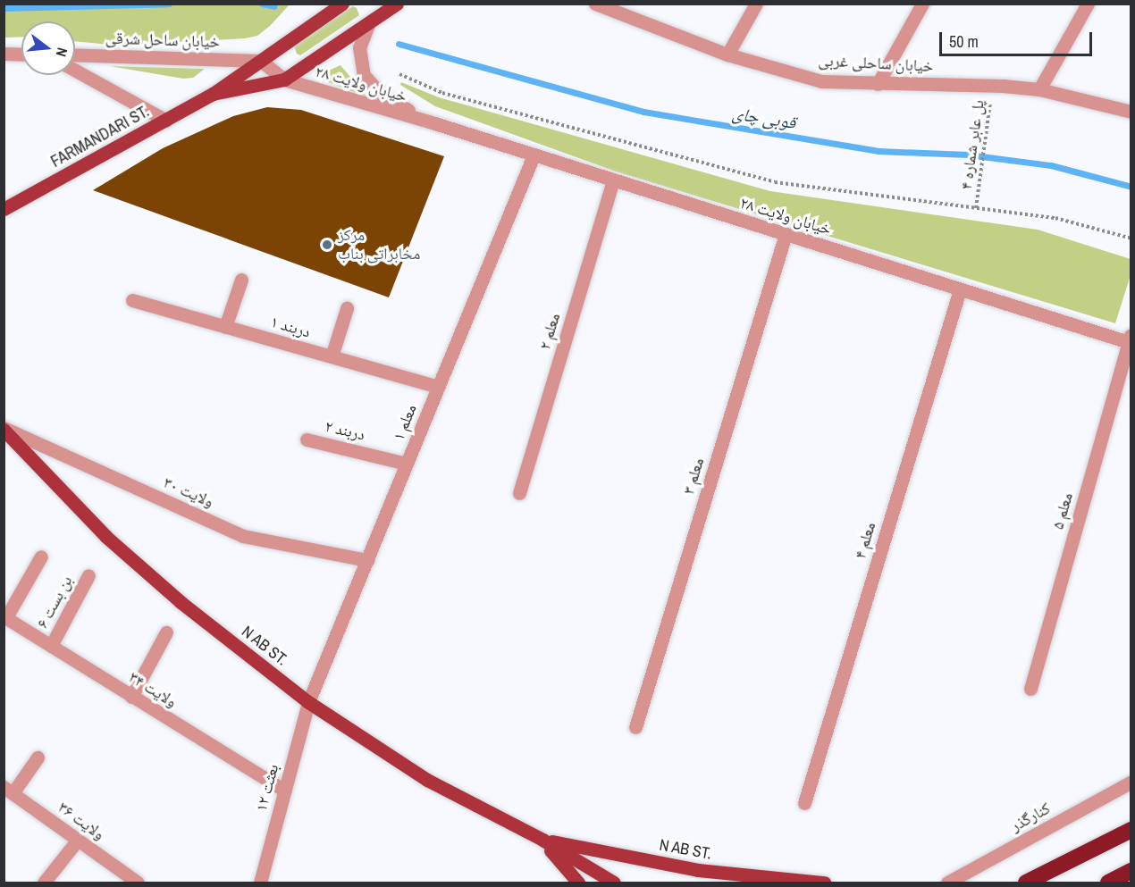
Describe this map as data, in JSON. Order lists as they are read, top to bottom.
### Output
{
  "streets": {
    "main road": ["FARMANDARI ST.", "N AB ST."],
    "street": [
      "خیابان ساحل شرقی",
      "خیابان ساحلی غربی",
      "خیابان ولایت ۲۸",
      "دربند ۱",
      "معلم ۲",
      "معلم ۱",
      "دربند ۲",
      "معلم ۳",
      "ولایت ۳۰",
      "معلم ۵",
      "معلم ۴",
      "بن بست ۶",
      "ولایت ۳۴",
      "بعثت ۱۲",
      "کنارگذر",
      "ولایت ۳۶"
    ],
    "path": ["پل عابر شماره ۴"]
  },
  "crossings": [
    ["خیابان ساحلی غربی", "پل عابر شماره ۴"],
    ["خیابان ولایت ۲۸", "معلم ۲"],
    ["خیابان ولایت ۲۸", "معلم ۱"],
    ["خیابان ولایت ۲۸", "معلم ۳"],
    ["خیابان ولایت ۲۸", "معلم ۵"],
    ["خیابان ولایت ۲۸", "معلم ۴"],
    ["دربند ۱", "معلم ۱"],
    ["معلم ۱", "دربند ۲"],
    ["معلم ۱", "ولایت ۳۰"],
    ["معلم ۱", "N AB ST."],
    ["معلم ۱", "بعثت ۱۲"],
    ["ولایت ۳۰", "N AB ST."],
    ["بن بست ۶", "ولایت ۳۴"],
    ["N AB ST.", "بعثت ۱۲"],
    ["ولایت ۳۴", "بعثت ۱۲"]
  ],
  "water": ["قوبی چای"],
  "places": ["مرکز مخابراتی بناب"],
  "scale_bar": "50 m",
  "north": "right"
}
